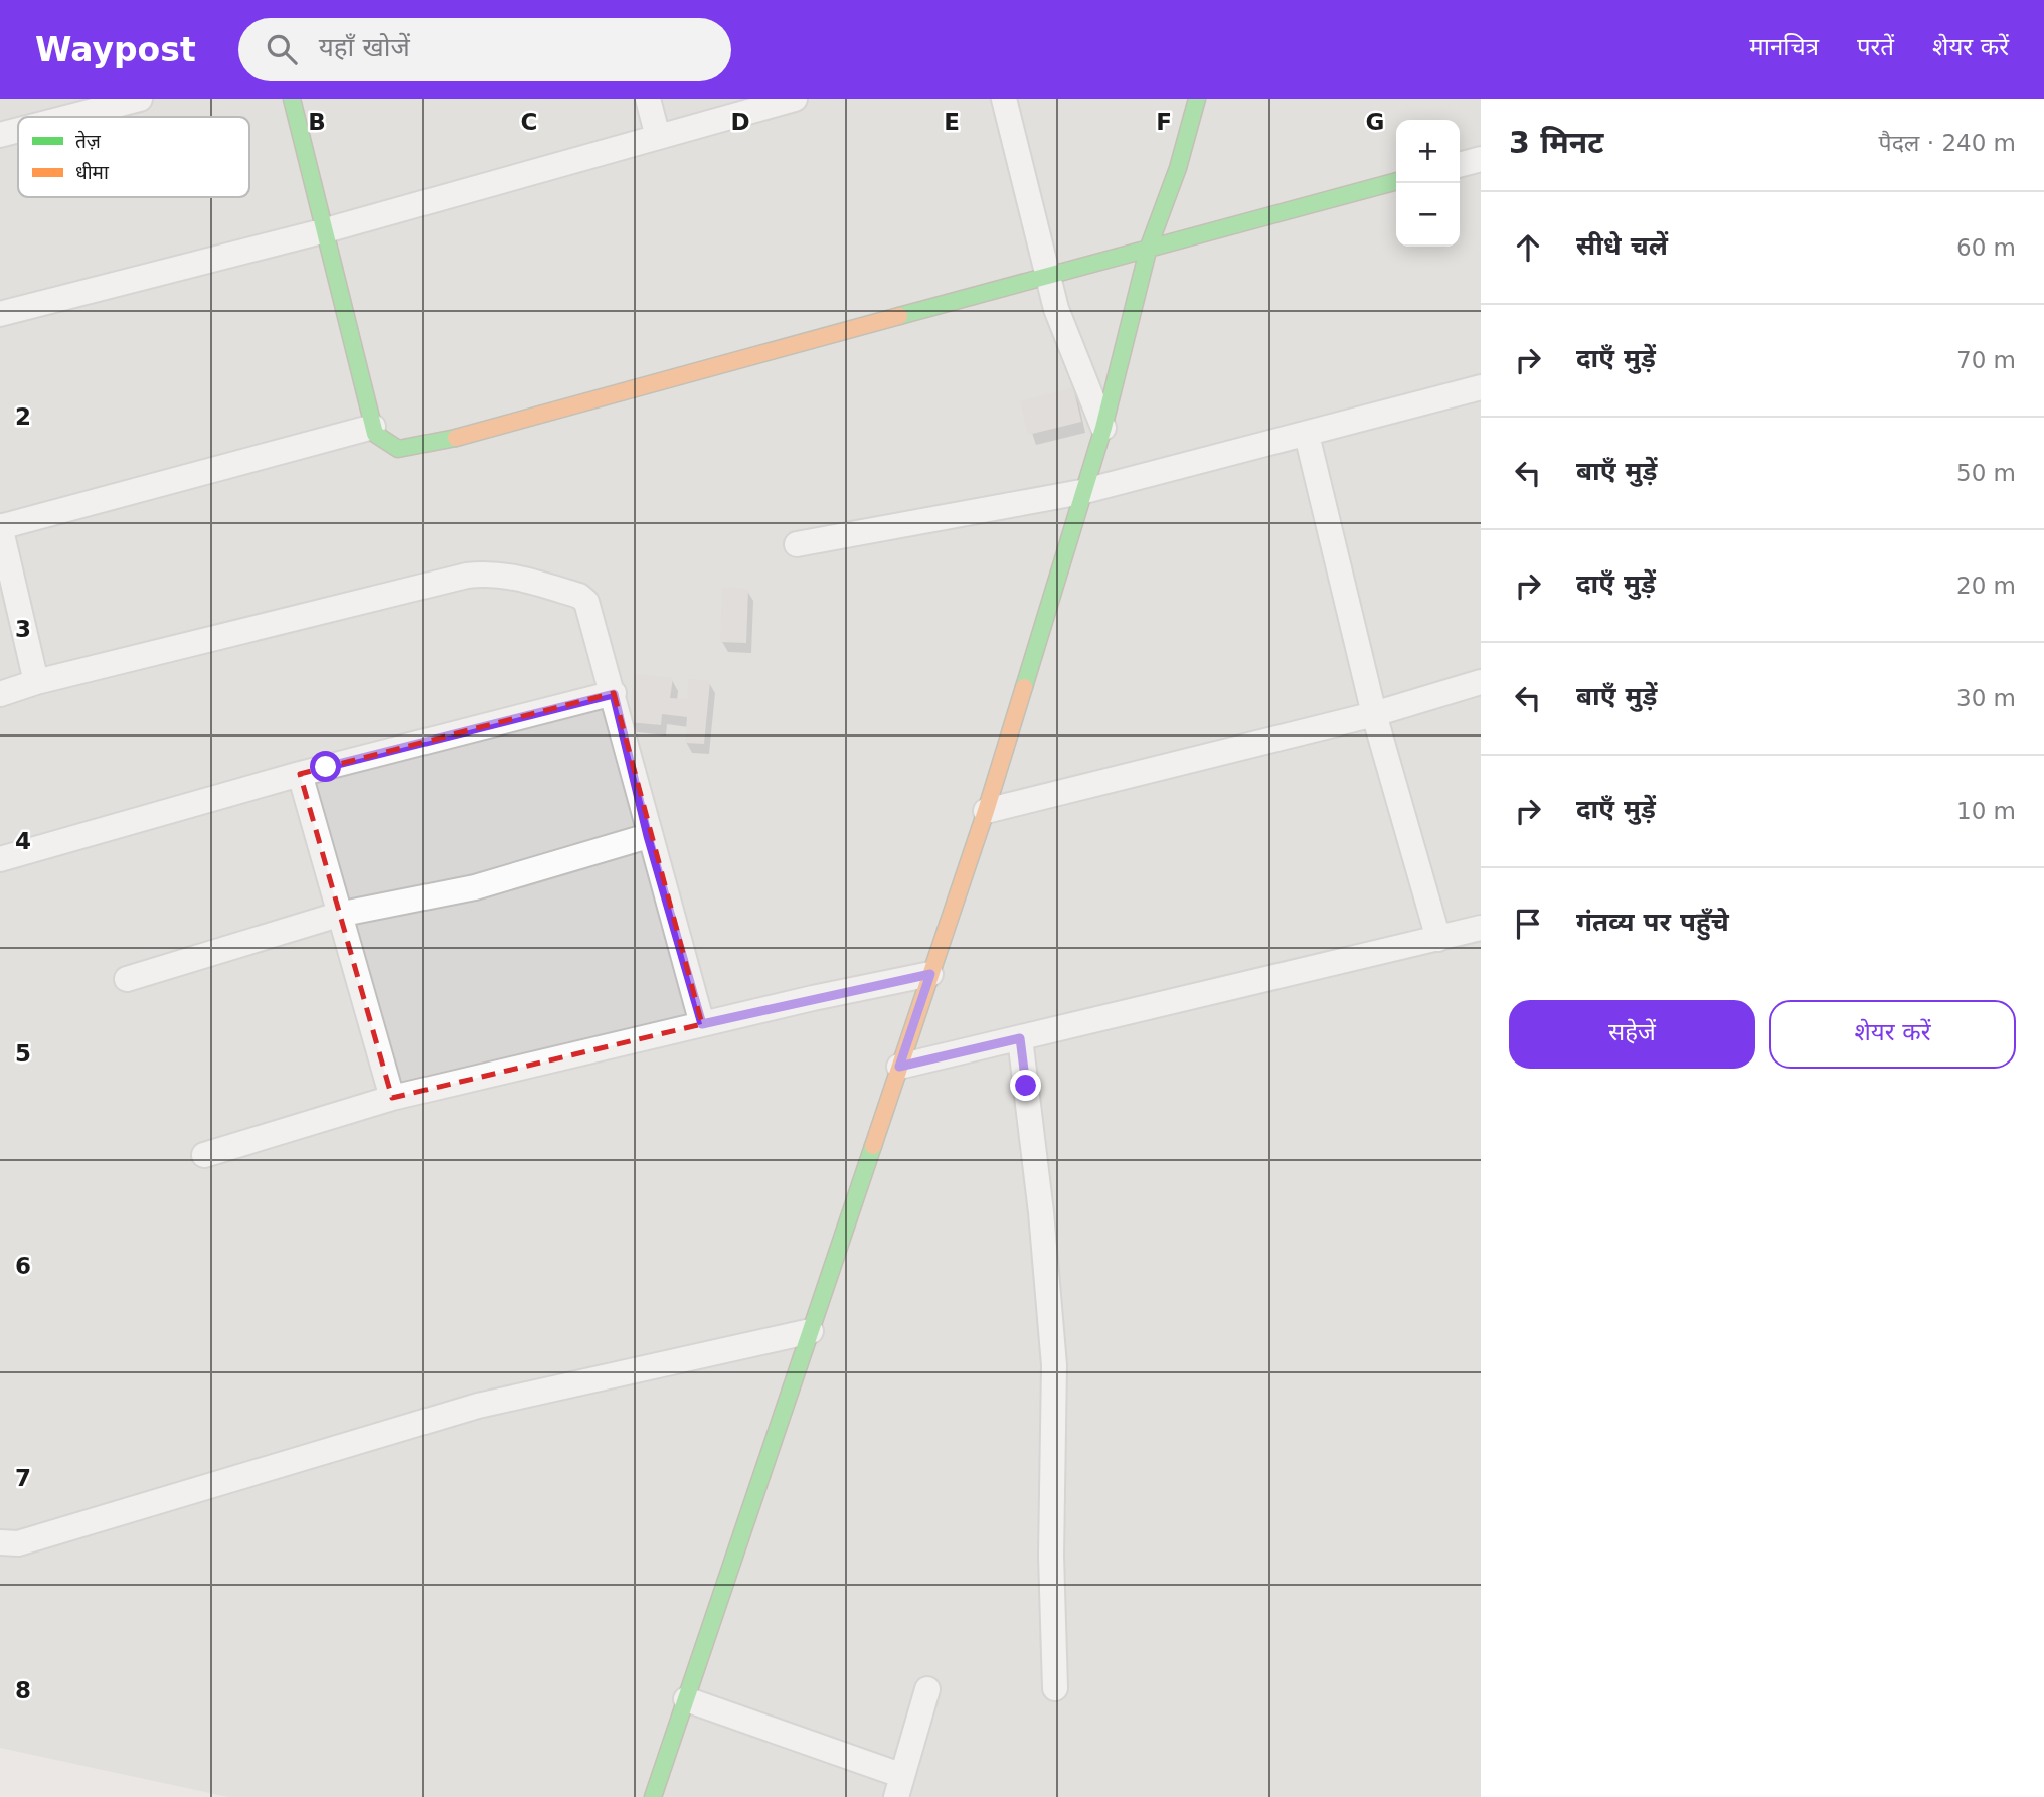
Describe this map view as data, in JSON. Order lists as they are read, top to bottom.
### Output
{
  "legend": ["तेज़", "धीमा"],
  "page": {
    "header": "Waypost",
    "search": "यहाँ खोजें",
    "nav": ["मानचित्र", "परतें", "शेयर करें"],
    "heading": ["3 मिनट", "पैदल · 240 m"],
    "map_buttons": ["+", "−"],
    "list": [
      ["सीधे चलें", "60 m"],
      ["दाएँ मुड़ें", "70 m"],
      ["बाएँ मुड़ें", "50 m"],
      ["दाएँ मुड़ें", "20 m"],
      ["बाएँ मुड़ें", "30 m"],
      ["दाएँ मुड़ें", "10 m"],
      "गंतव्य पर पहुँचे"
    ],
    "buttons": ["सहेजें", "शेयर करें"]
  },
  "grid": {
    "columns": [
      "B",
      "C",
      "D",
      "E",
      "F",
      "G"
    ],
    "rows": [
      "2",
      "3",
      "4",
      "5",
      "6",
      "7",
      "8"
    ]
  }
}
